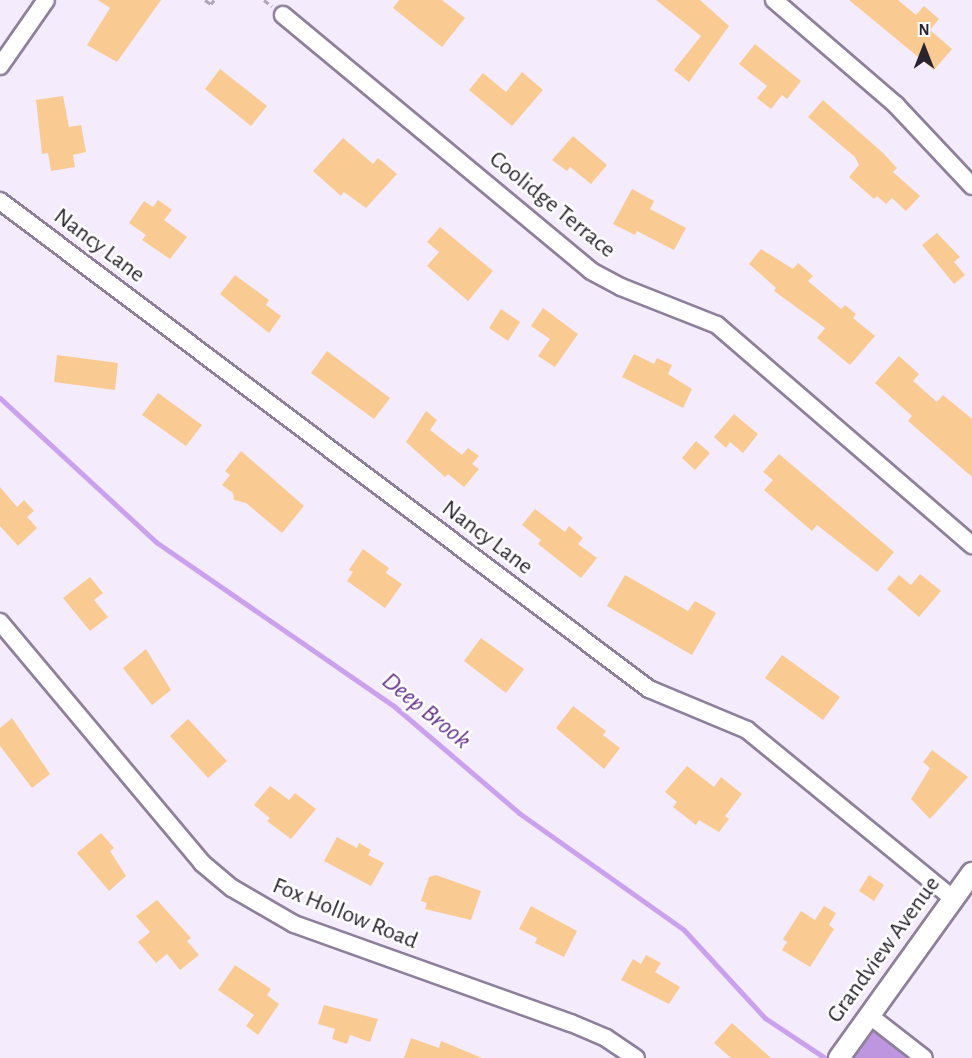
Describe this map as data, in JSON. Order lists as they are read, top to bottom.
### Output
{
  "streets": {
    "street": [
      "Coolidge Terrace",
      "Nancy Lane",
      "Fox Hollow Road",
      "Grandview Avenue"
    ]
  },
  "crossings": [
    ["Nancy Lane", "Grandview Avenue"]
  ],
  "water": ["Deep Brook"],
  "north": "top"
}
